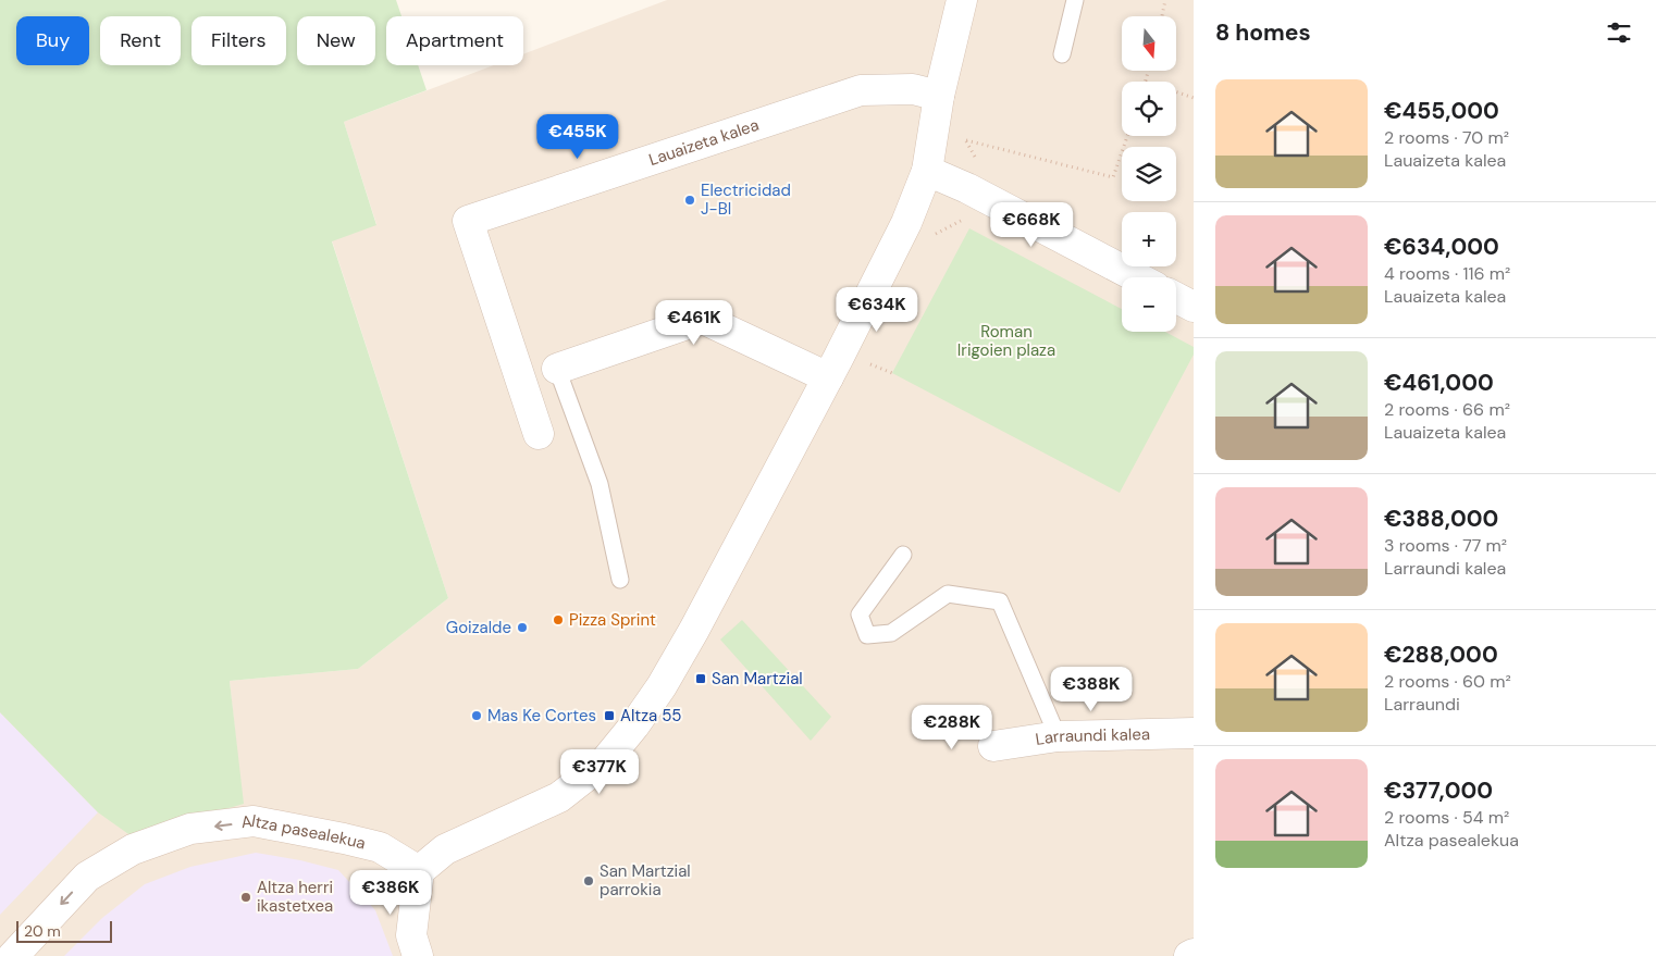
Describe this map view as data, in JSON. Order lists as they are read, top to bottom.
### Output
{
  "streets": {
    "street": ["Lauaizeta kalea", "Larraundi kalea", "Altza pasealekua"]
  },
  "one_way": ["Altza pasealekua"],
  "parks": ["Roman Irigoien plaza"],
  "places": {
    "other": [
      "Electricidad J-BI",
      "Pizza Sprint",
      "Goizalde",
      "Mas Ke Cortes",
      "San Martzial parrokia",
      "Altza herri ikastetxea"
    ],
    "transit": ["San Martzial", "Altza 55"]
  },
  "scale_bar": "20 m",
  "north": "bottom",
  "page": {
    "heading": "8 homes",
    "map_buttons": ["+", "−"],
    "chip": [
      "Buy",
      "Rent",
      "Filters",
      "New",
      "Apartment"
    ],
    "list": [
      {
        "name": "€455,000",
        "note": "2 rooms · 70 m² · Lauaizeta kalea"
      },
      {
        "name": "€634,000",
        "note": "4 rooms · 116 m² · Lauaizeta kalea"
      },
      {
        "name": "€461,000",
        "note": "2 rooms · 66 m² · Lauaizeta kalea"
      },
      {
        "name": "€388,000",
        "note": "3 rooms · 77 m² · Larraundi kalea"
      },
      {
        "name": "€288,000",
        "note": "2 rooms · 60 m² · Larraundi"
      },
      {
        "name": "€377,000",
        "note": "2 rooms · 54 m² · Altza pasealekua"
      }
    ],
    "price": [
      "€455K",
      "€668K",
      "€634K",
      "€461K",
      "€388K",
      "€288K",
      "€377K",
      "€386K"
    ],
    "scale": "20 m"
  }
}
